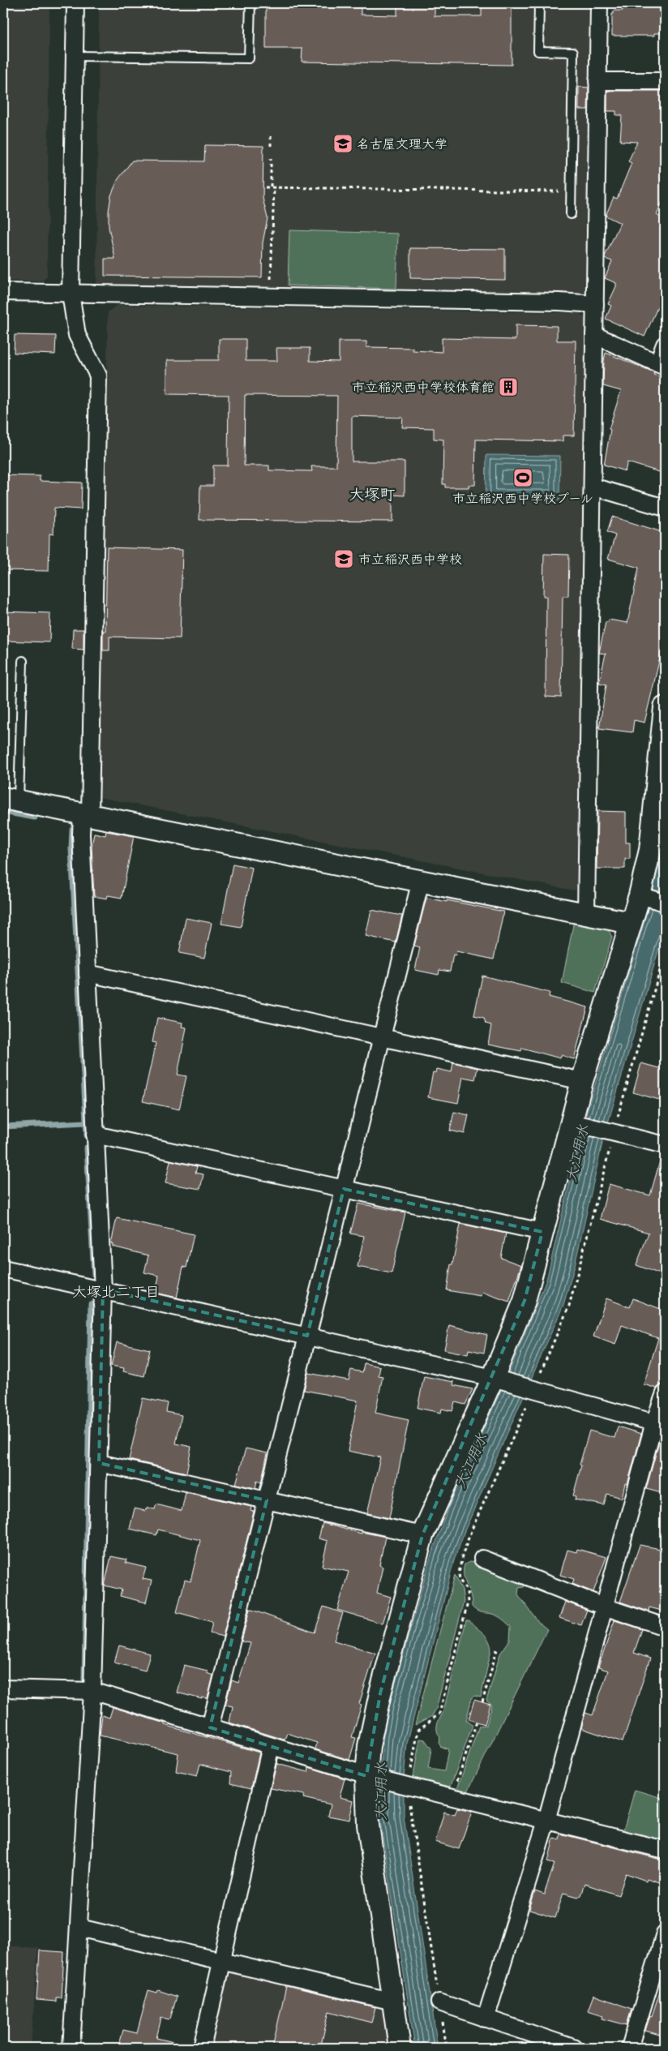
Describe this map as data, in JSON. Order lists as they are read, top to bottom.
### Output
{
  "districts": ["大塚町", "大塚北二丁目"],
  "water": ["大江用水"],
  "places": {
    "school or university": ["名古屋文理大学", "市立稲沢西中学校"],
    "building": ["市立稲沢西中学校体育館"],
    "sports": ["市立稲沢西中学校プール"]
  }
}
